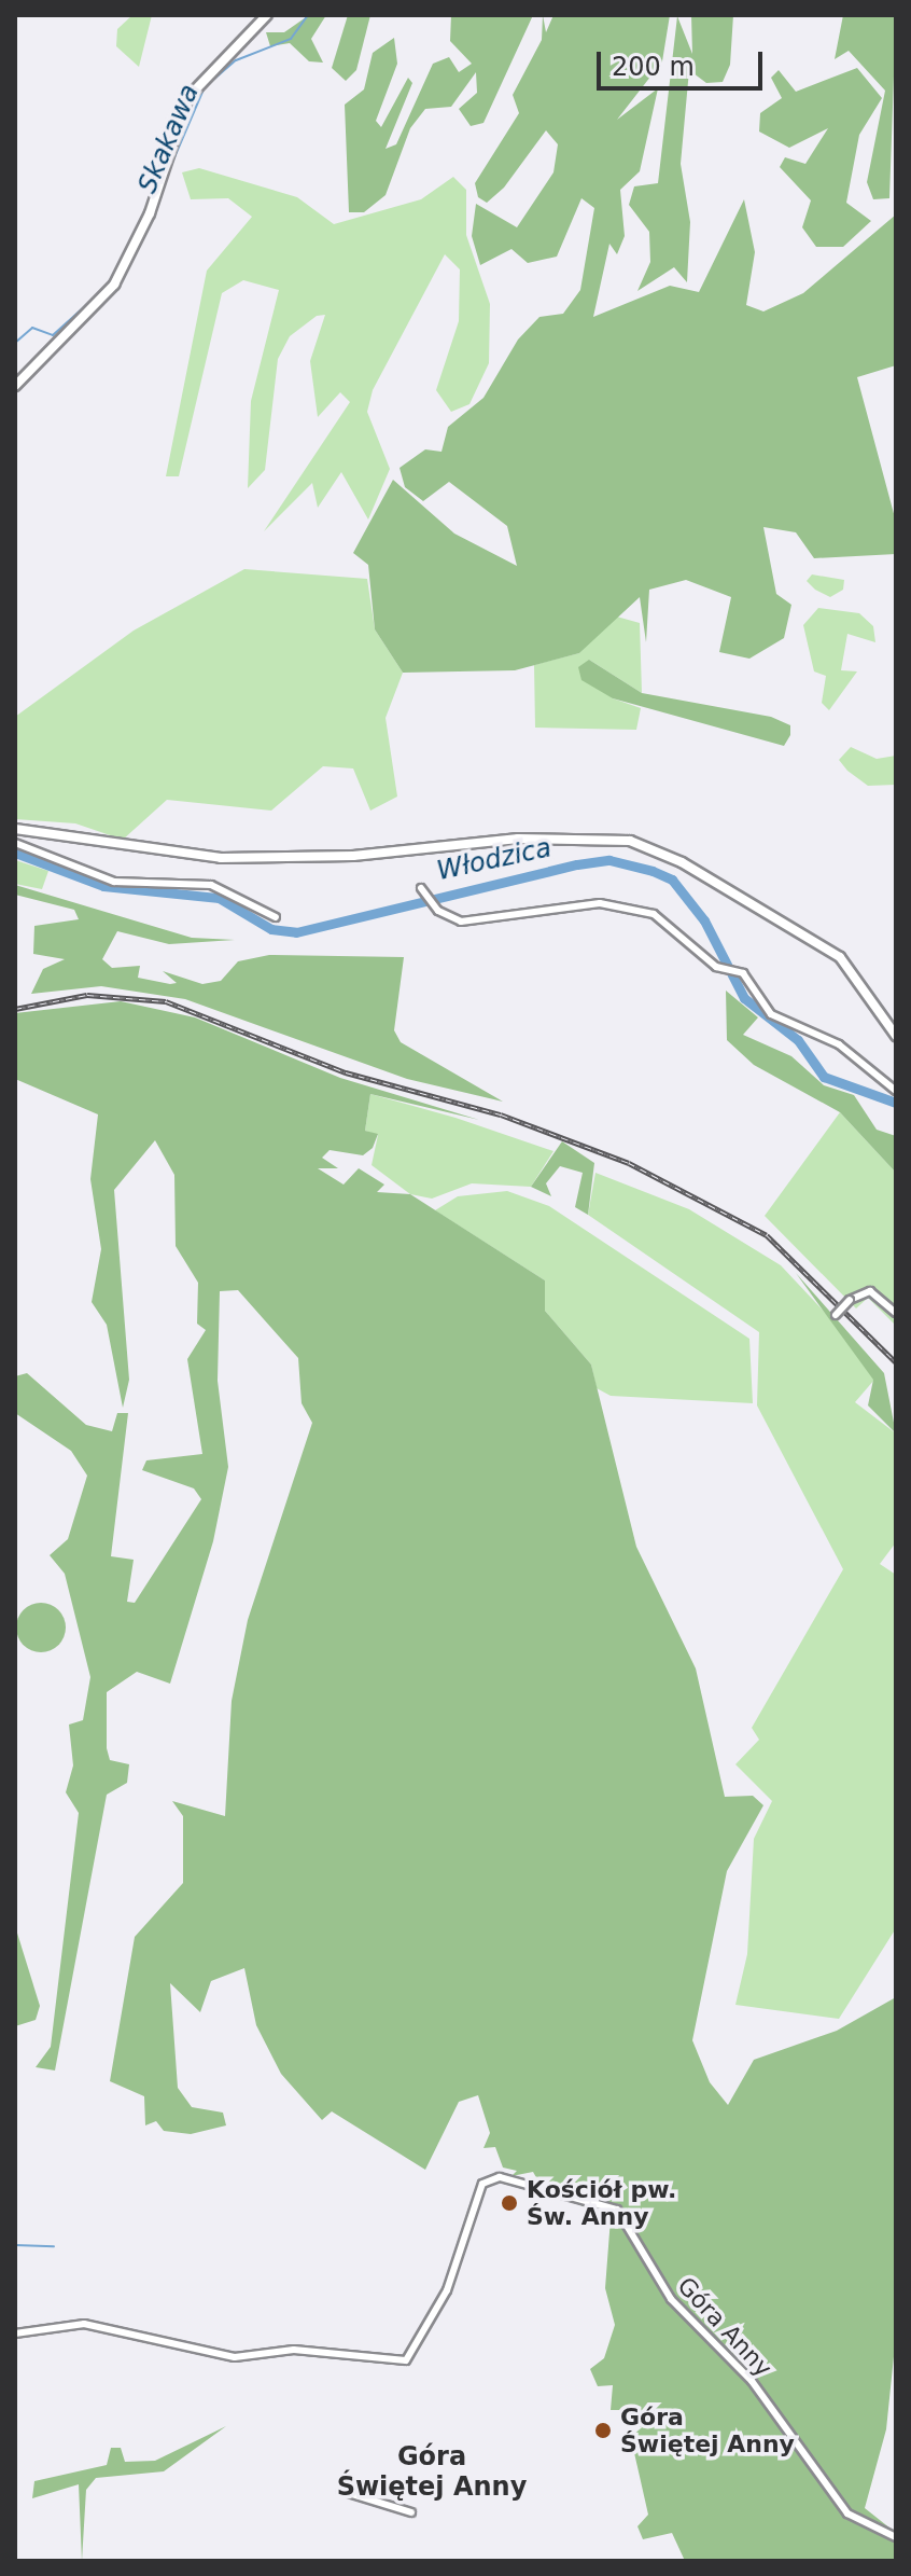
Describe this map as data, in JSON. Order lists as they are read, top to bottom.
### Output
{
  "streets": {
    "street": ["Góra Anny"]
  },
  "districts": ["Góra Świętej Anny"],
  "water": ["Skakawa", "Włodzica"],
  "places": ["Kościół pw. Św. Anny", "Góra Świętej Anny"],
  "scale_bar": "200 m"
}
